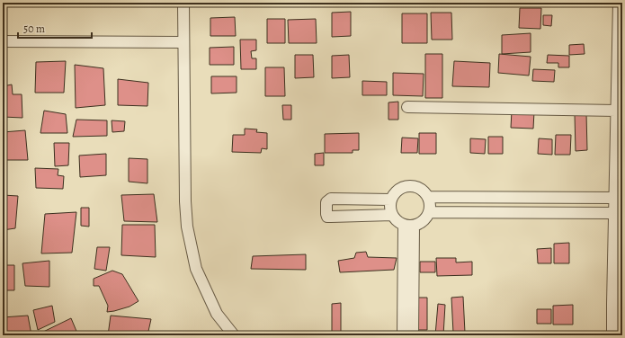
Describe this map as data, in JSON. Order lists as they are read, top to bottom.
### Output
{
  "scale_bar": "50 m"
}
